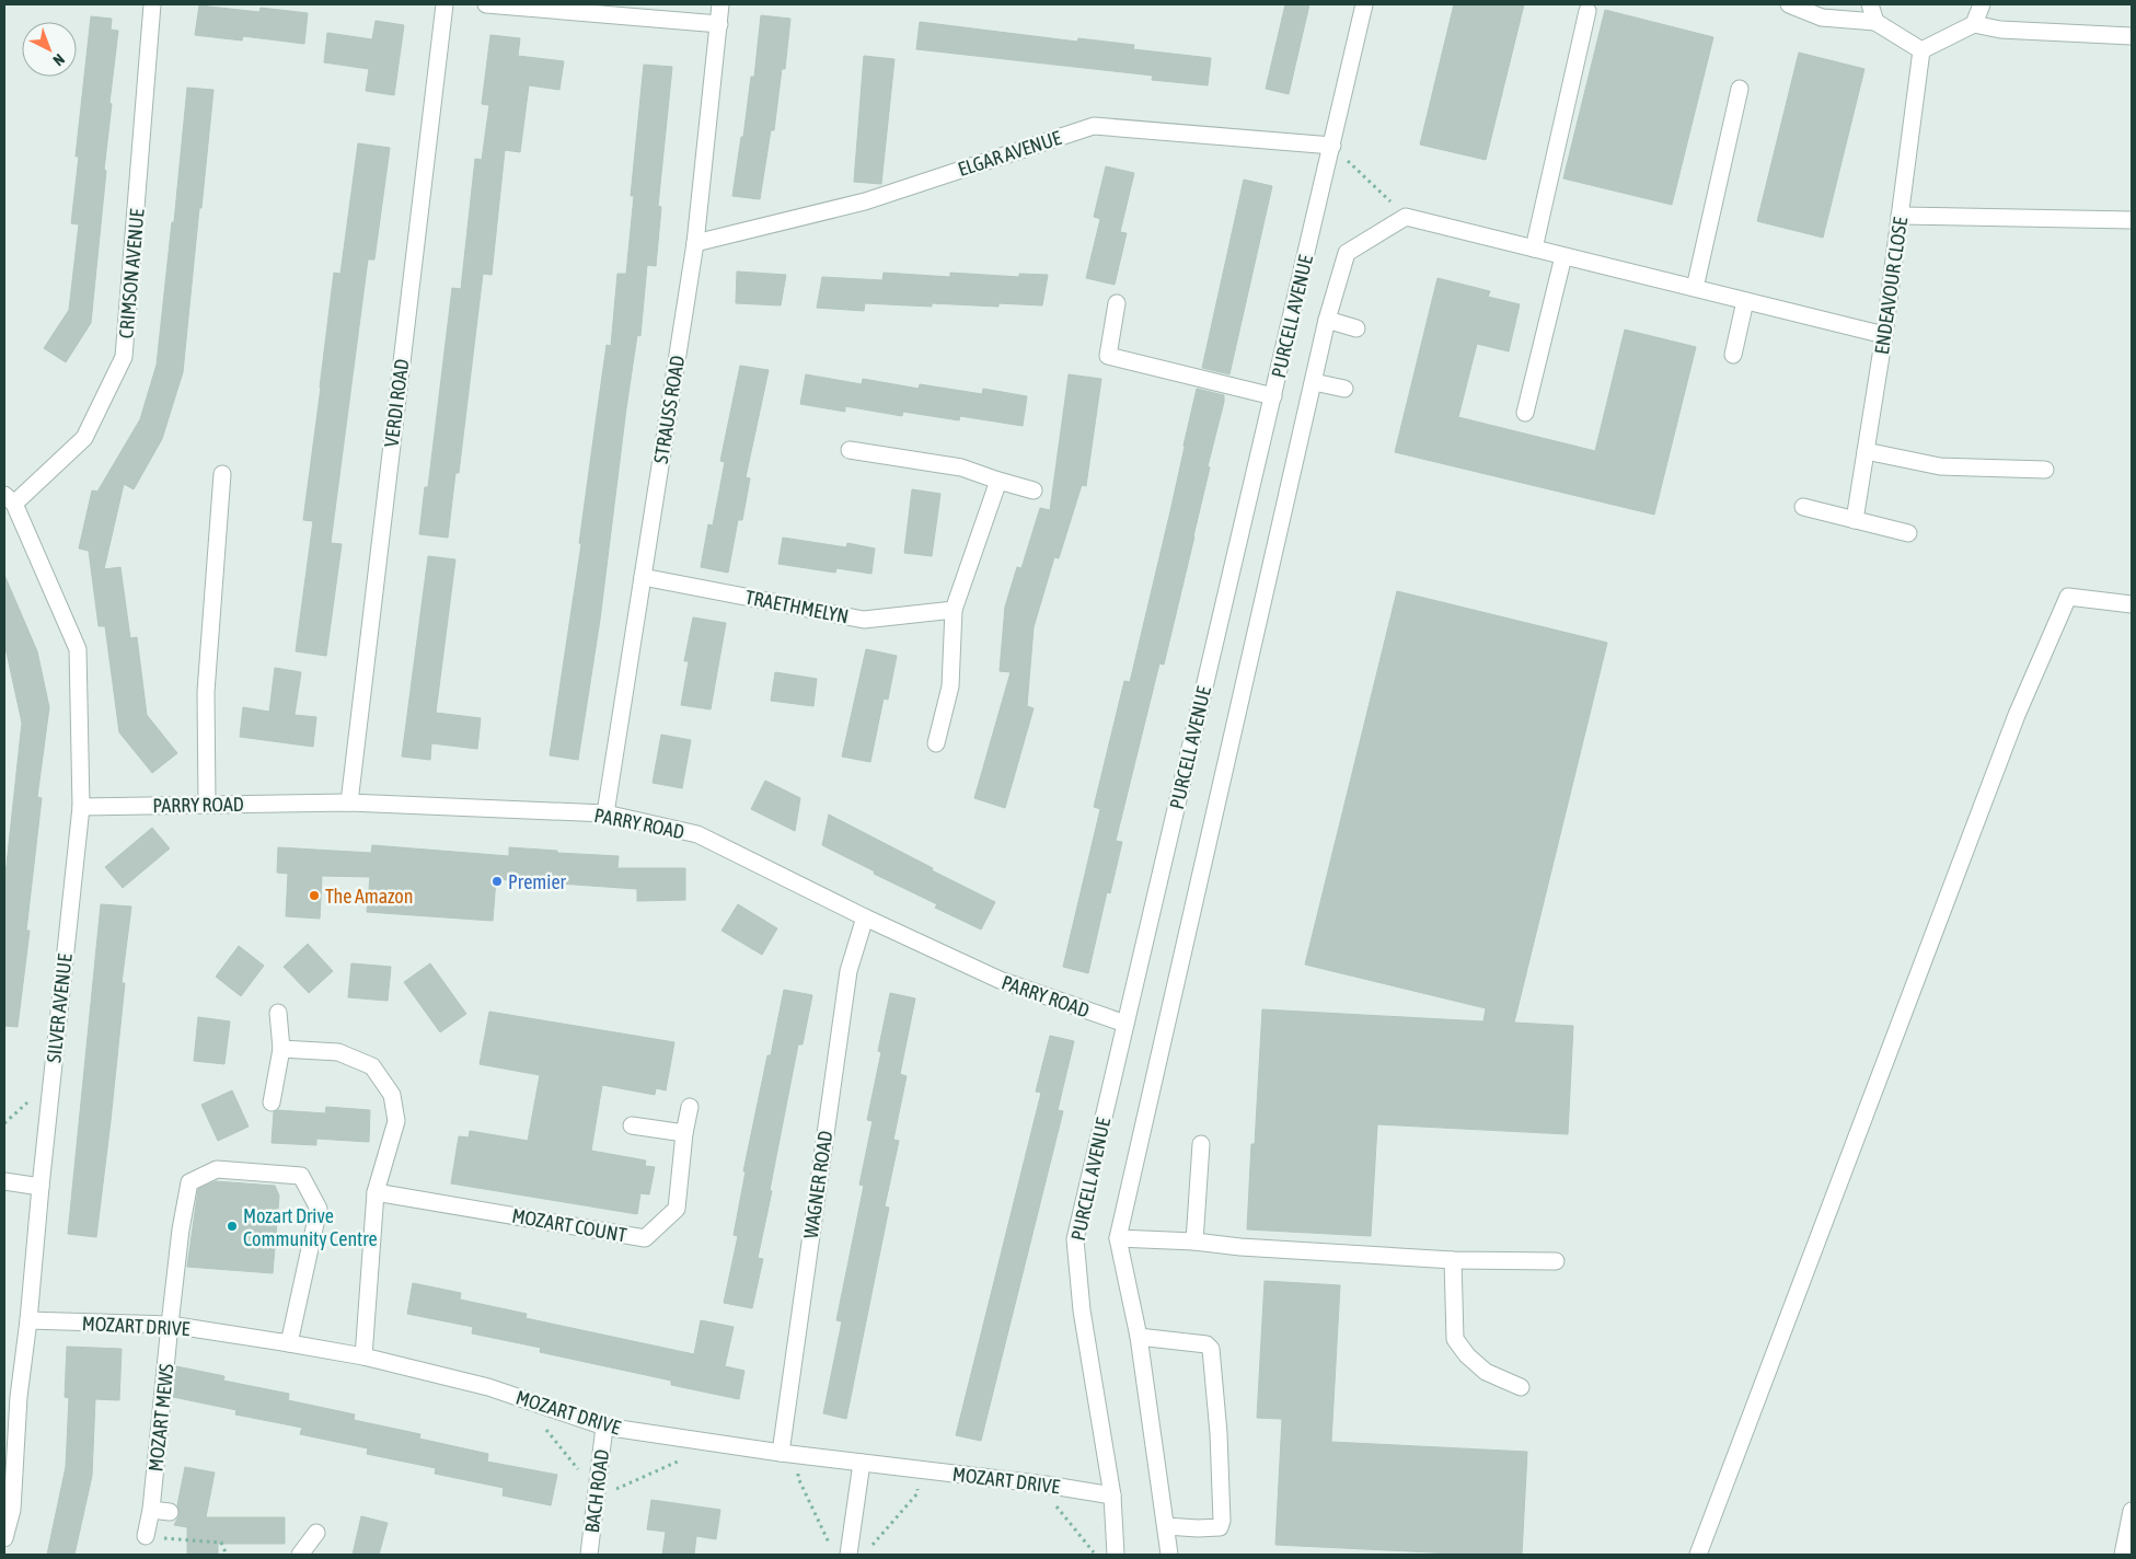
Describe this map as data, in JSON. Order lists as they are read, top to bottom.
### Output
{
  "streets": {
    "street": [
      "ELGAR AVENUE",
      "CRIMSON AVENUE",
      "ENDEAVOUR CLOSE",
      "PURCELL AVENUE",
      "VERDI ROAD",
      "STRAUSS ROAD",
      "TRAETHMELYN",
      "PARRY ROAD",
      "SILVER AVENUE",
      "WAGNER ROAD",
      "MOZART COUNT",
      "MOZART DRIVE",
      "MOZART MEWS",
      "BACH ROAD"
    ]
  },
  "crossings": [
    ["ELGAR AVENUE", "PURCELL AVENUE"],
    ["ELGAR AVENUE", "STRAUSS ROAD"],
    ["CRIMSON AVENUE", "SILVER AVENUE"],
    ["PURCELL AVENUE", "PARRY ROAD"],
    ["PURCELL AVENUE", "MOZART DRIVE"],
    ["VERDI ROAD", "PARRY ROAD"],
    ["STRAUSS ROAD", "TRAETHMELYN"],
    ["STRAUSS ROAD", "PARRY ROAD"],
    ["PARRY ROAD", "SILVER AVENUE"],
    ["PARRY ROAD", "WAGNER ROAD"],
    ["SILVER AVENUE", "MOZART DRIVE"],
    ["WAGNER ROAD", "MOZART DRIVE"],
    ["MOZART DRIVE", "MOZART MEWS"],
    ["MOZART DRIVE", "BACH ROAD"]
  ],
  "places": ["Premier", "The Amazon", "Mozart Drive Community Centre"],
  "north": "bottom right"
}
